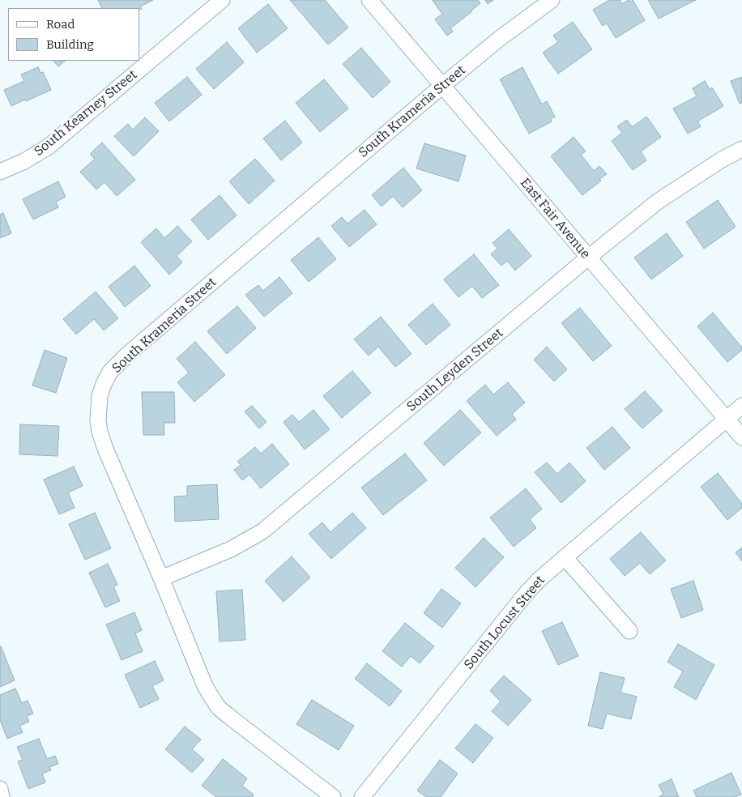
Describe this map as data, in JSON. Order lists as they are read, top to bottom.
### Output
{
  "streets": {
    "street": [
      "South Krameria Street",
      "South Kearney Street",
      "East Fair Avenue",
      "South Leyden Street",
      "South Locust Street"
    ]
  },
  "crossings": [
    ["South Krameria Street", "East Fair Avenue"],
    ["South Krameria Street", "South Leyden Street"],
    ["East Fair Avenue", "South Leyden Street"],
    ["East Fair Avenue", "South Locust Street"]
  ],
  "legend": ["Road", "Building"]
}
